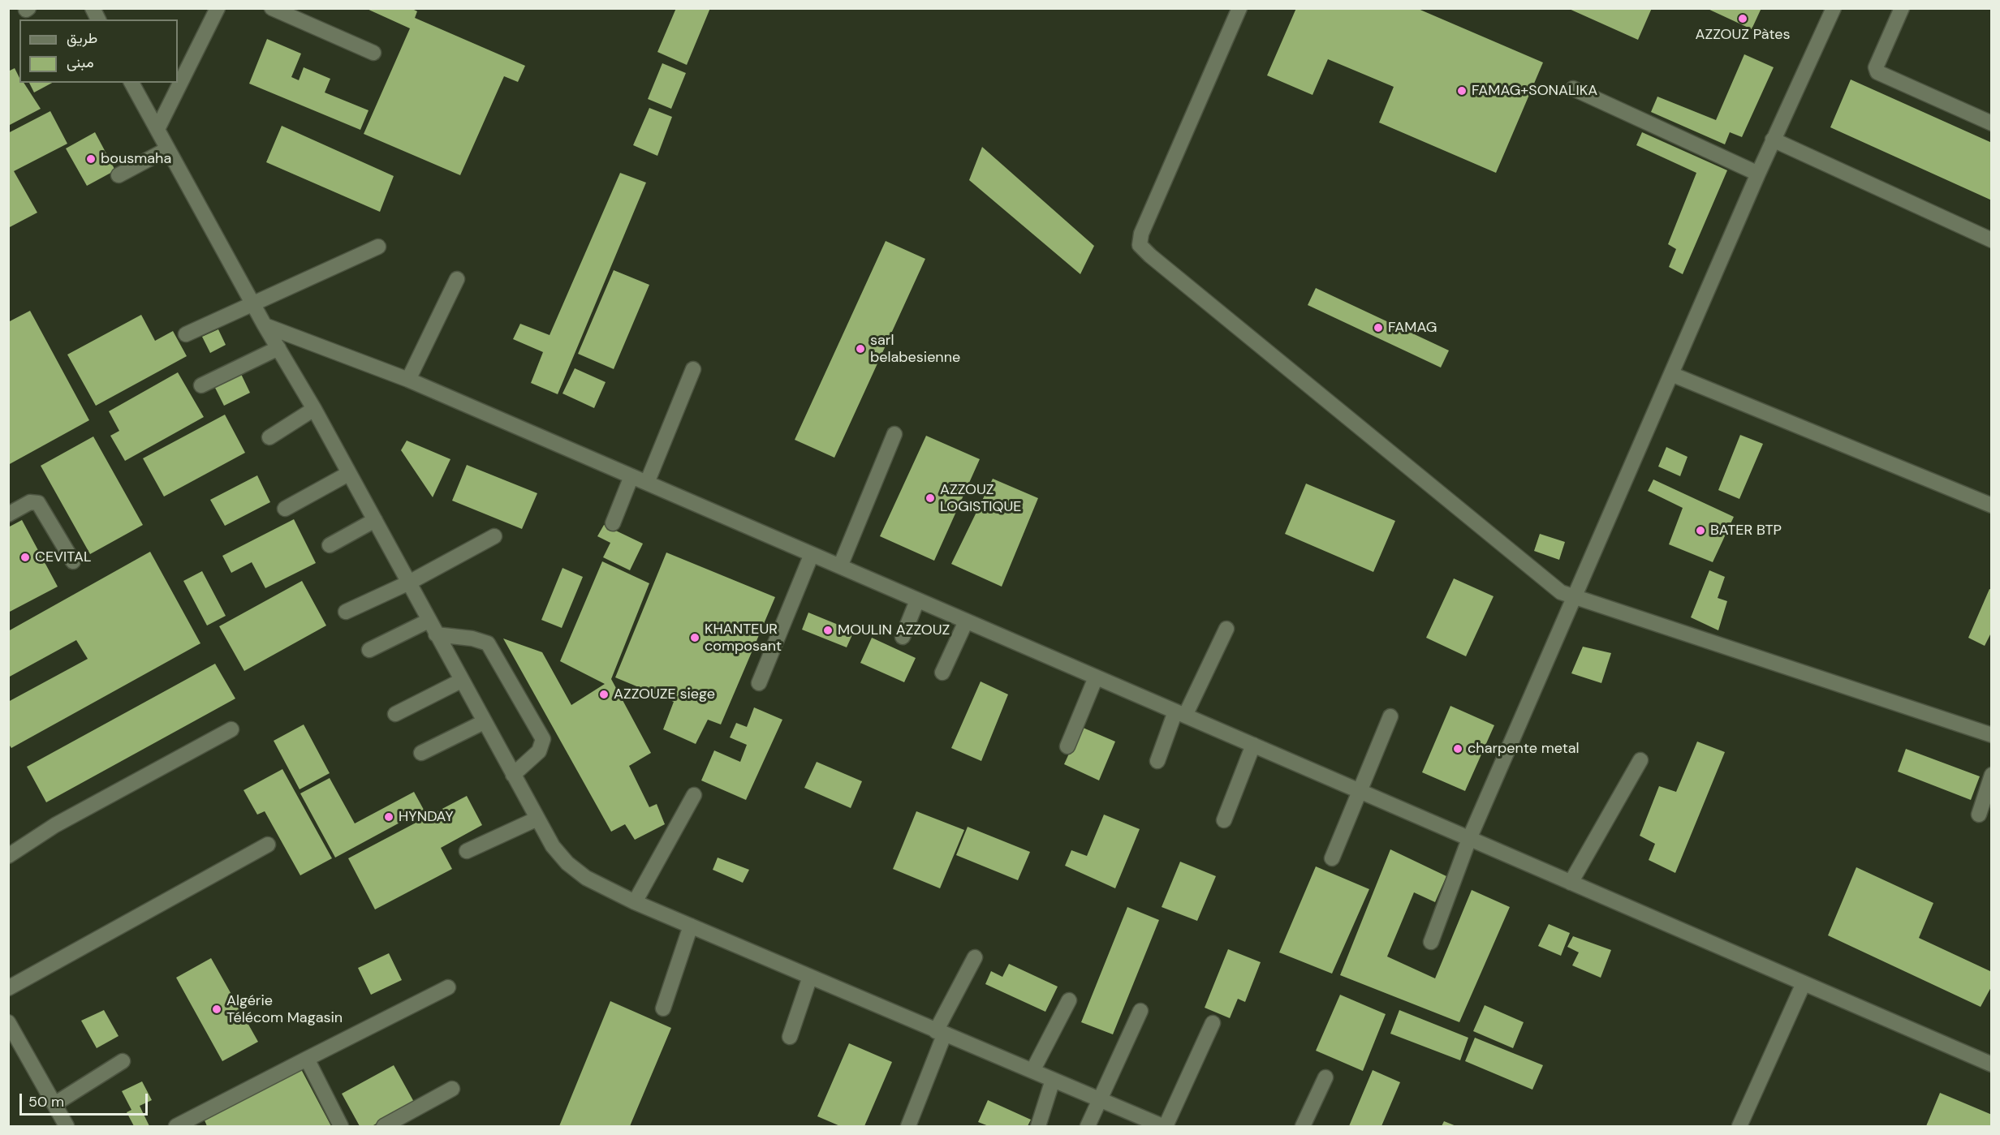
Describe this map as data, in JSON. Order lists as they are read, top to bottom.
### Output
{
  "places": [
    "AZZOUZ Pàtes",
    "FAMAG+SONALIKA",
    "bousmaha",
    "FAMAG",
    "sarl belabesienne",
    "AZZOUZ LOGISTIQUE",
    "BATER BTP",
    "CEVITAL",
    "MOULIN AZZOUZ",
    "KHANTEUR composant",
    "AZZOUZE siege",
    "charpente metal",
    "HYNDAY",
    "Algérie Télécom Magasin"
  ],
  "legend": ["طريق", "مبنى"],
  "scale_bar": "50 m"
}
